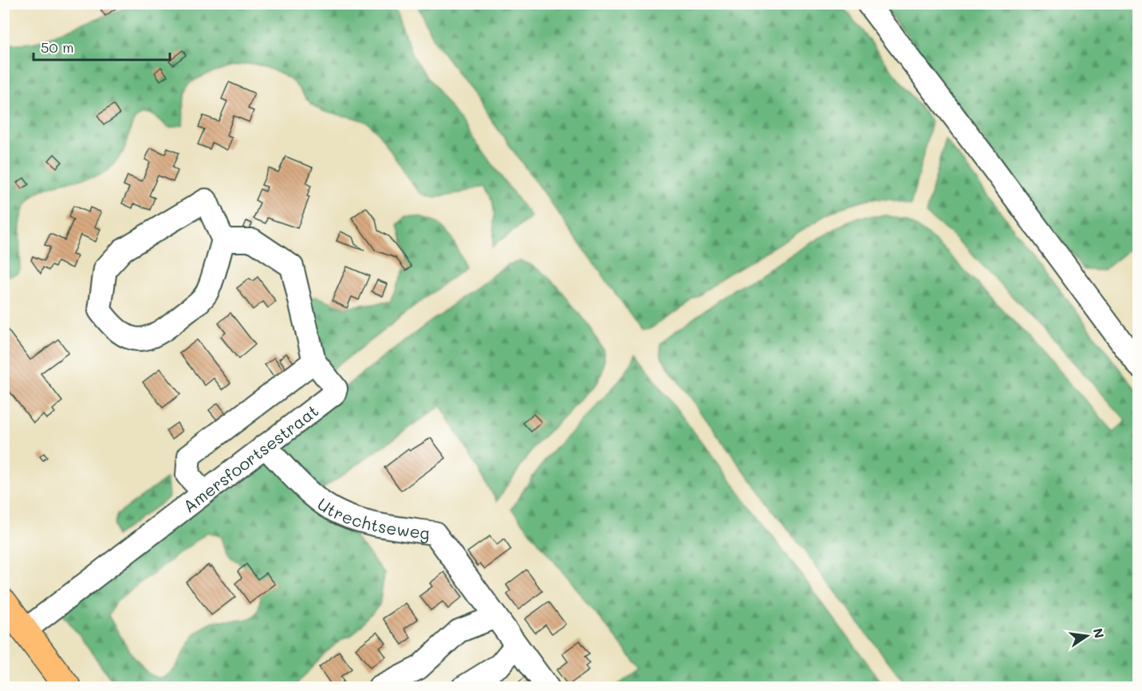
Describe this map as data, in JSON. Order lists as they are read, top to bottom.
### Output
{
  "streets": {
    "street": ["Amersfoortsestraat", "Utrechtseweg"]
  },
  "crossings": [
    ["Amersfoortsestraat", "Utrechtseweg"]
  ],
  "scale_bar": "50 m",
  "north": "right"
}
